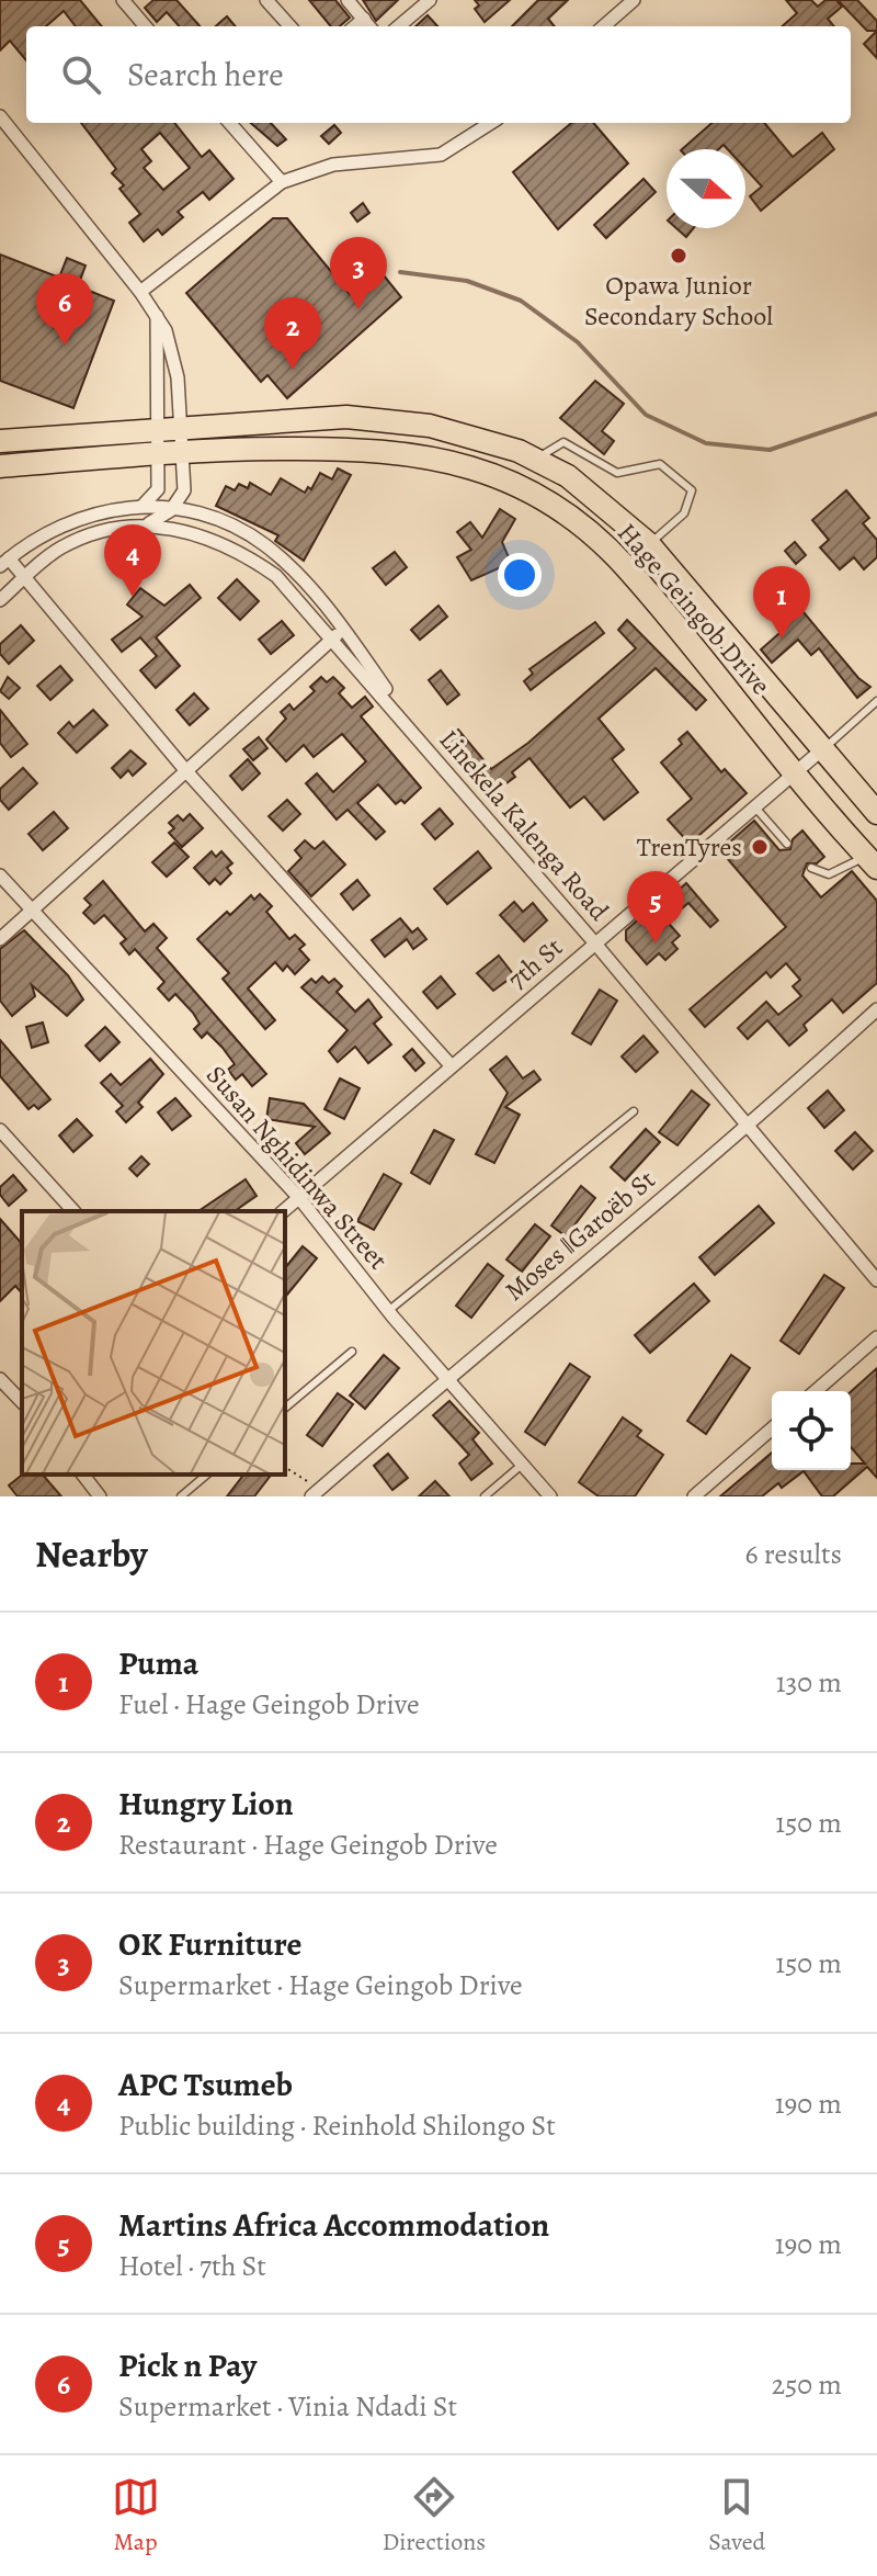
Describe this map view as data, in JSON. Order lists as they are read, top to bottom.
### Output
{
  "streets": {
    "highway": ["Hage Geingob Drive"],
    "street": [
      "Linekela Kalenga Road",
      "7th St",
      "Susan Nghidinwa Street",
      "Moses ǁGaroëb St"
    ]
  },
  "crossings": [
    ["Hage Geingob Drive", "7th St"],
    ["Linekela Kalenga Road", "7th St"],
    ["Linekela Kalenga Road", "Moses ǁGaroëb St"],
    ["7th St", "Susan Nghidinwa Street"],
    ["Susan Nghidinwa Street", "Moses ǁGaroëb St"]
  ],
  "places": ["Opawa Junior Secondary School", "TrenTyres"],
  "north": "right",
  "page": {
    "search": "Search here",
    "pins": [
      "3",
      "6",
      "2",
      "4",
      "1",
      "5"
    ],
    "heading": ["Nearby", "6 results"],
    "list": [
      {
        "mark": "1",
        "name": "Puma",
        "note": "Fuel · Hage Geingob Drive",
        "value": "130 m"
      },
      {
        "mark": "2",
        "name": "Hungry Lion",
        "note": "Restaurant · Hage Geingob Drive",
        "value": "150 m"
      },
      {
        "mark": "3",
        "name": "OK Furniture",
        "note": "Supermarket · Hage Geingob Drive",
        "value": "150 m"
      },
      {
        "mark": "4",
        "name": "APC Tsumeb",
        "note": "Public building · Reinhold Shilongo St",
        "value": "190 m"
      },
      {
        "mark": "5",
        "name": "Martins Africa Accommodation",
        "note": "Hotel · 7th St",
        "value": "190 m"
      },
      {
        "mark": "6",
        "name": "Pick n Pay",
        "note": "Supermarket · Vinia Ndadi St",
        "value": "250 m"
      }
    ],
    "nav": ["Map", "Directions", "Saved"]
  }
}
